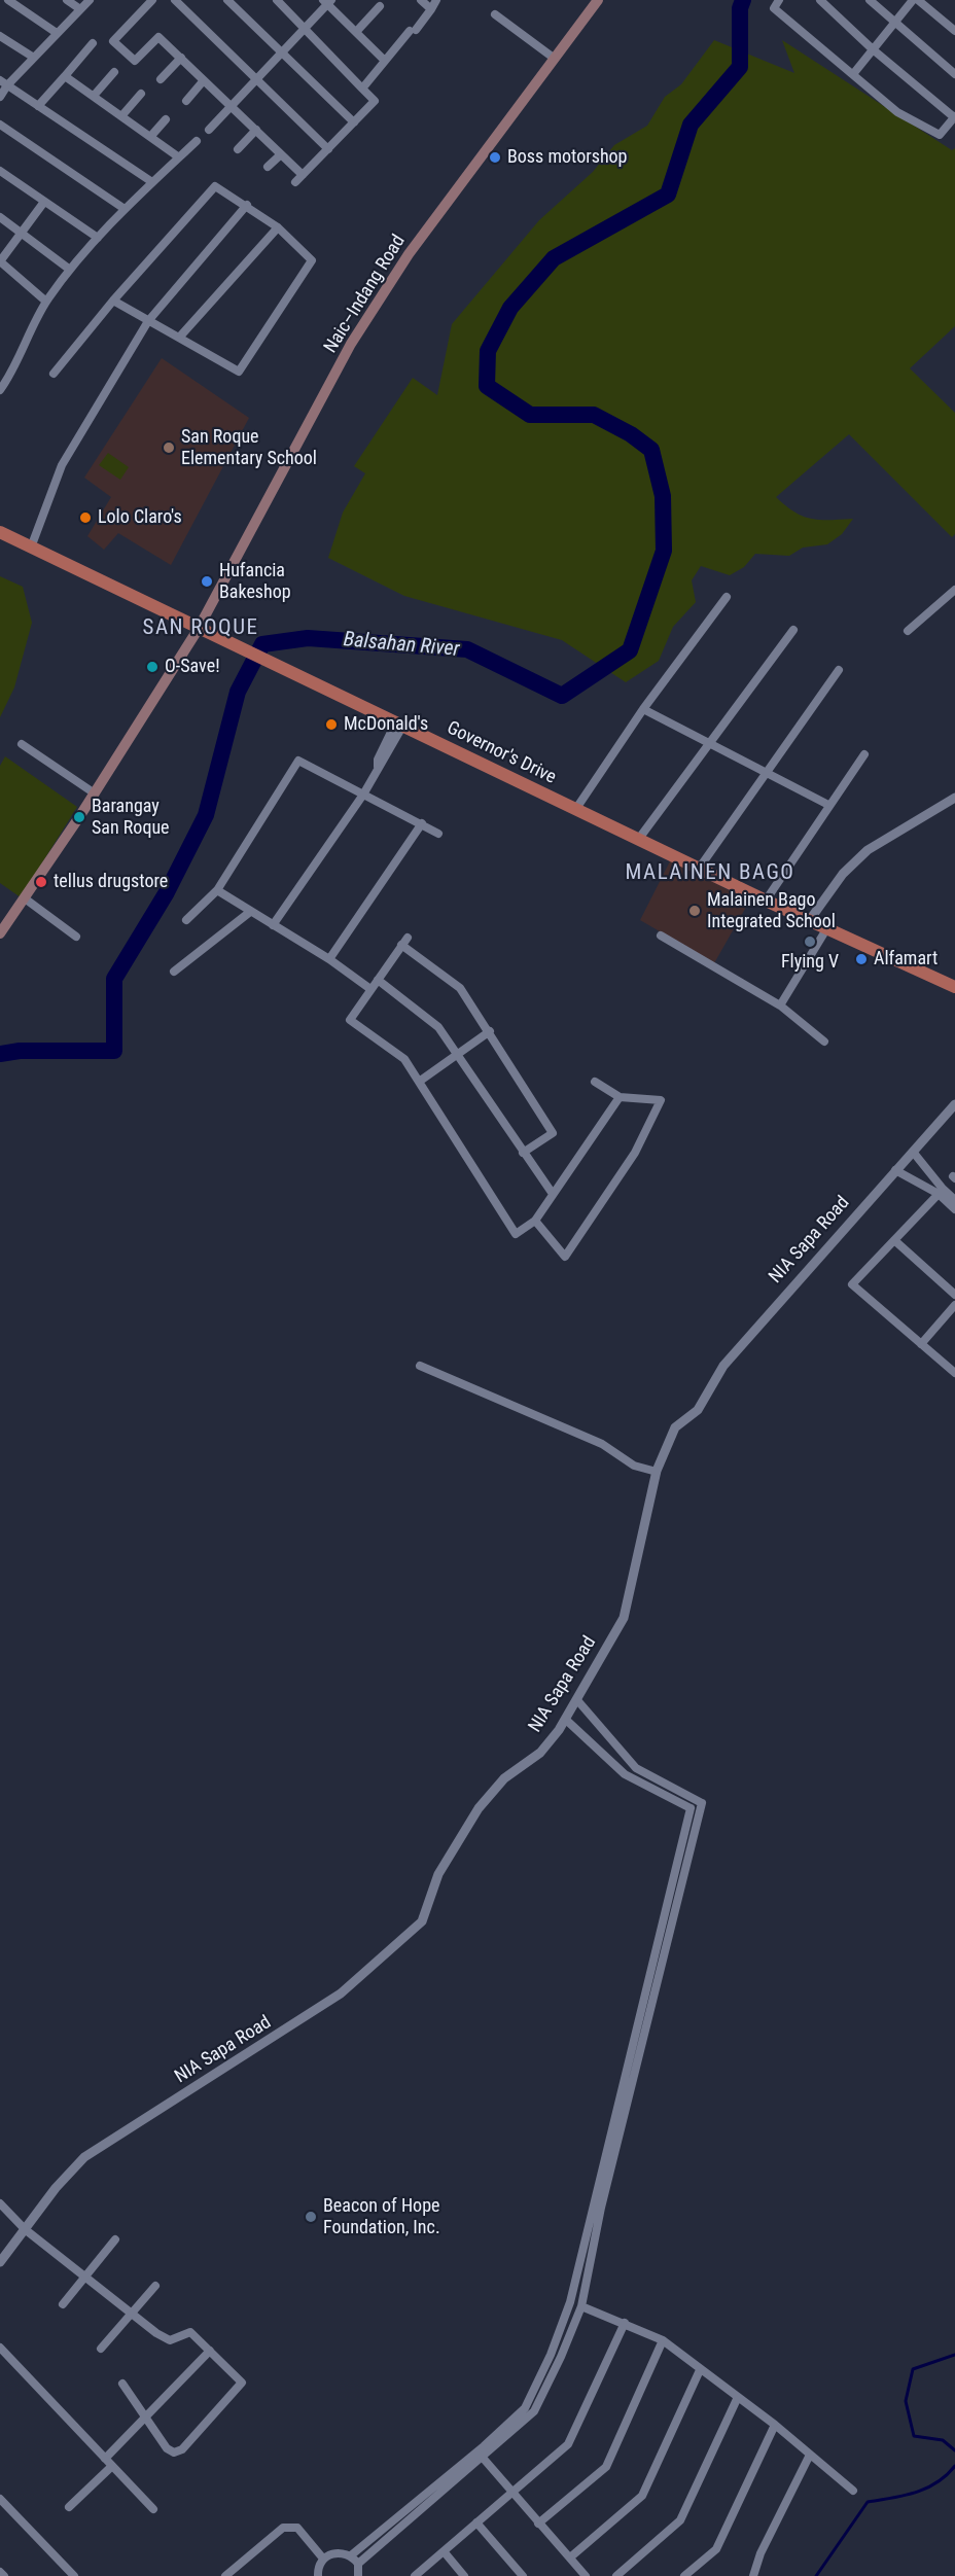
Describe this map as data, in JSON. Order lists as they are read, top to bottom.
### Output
{
  "streets": {
    "main road": ["Naic–Indang Road", "Governor's Drive"],
    "street": ["NIA Sapa Road"]
  },
  "crossings": [
    ["Naic–Indang Road", "Governor's Drive"]
  ],
  "districts": ["SAN ROQUE", "MALAINEN BAGO"],
  "water": ["Balsahan River"],
  "places": [
    "Boss motorshop",
    "San Roque Elementary School",
    "Lolo Claro's",
    "Hufancia Bakeshop",
    "O-Save!",
    "McDonald's",
    "Barangay San Roque",
    "tellus drugstore",
    "Malainen Bago Integrated School",
    "Flying V",
    "Alfamart",
    "Beacon of Hope Foundation, Inc."
  ]
}
